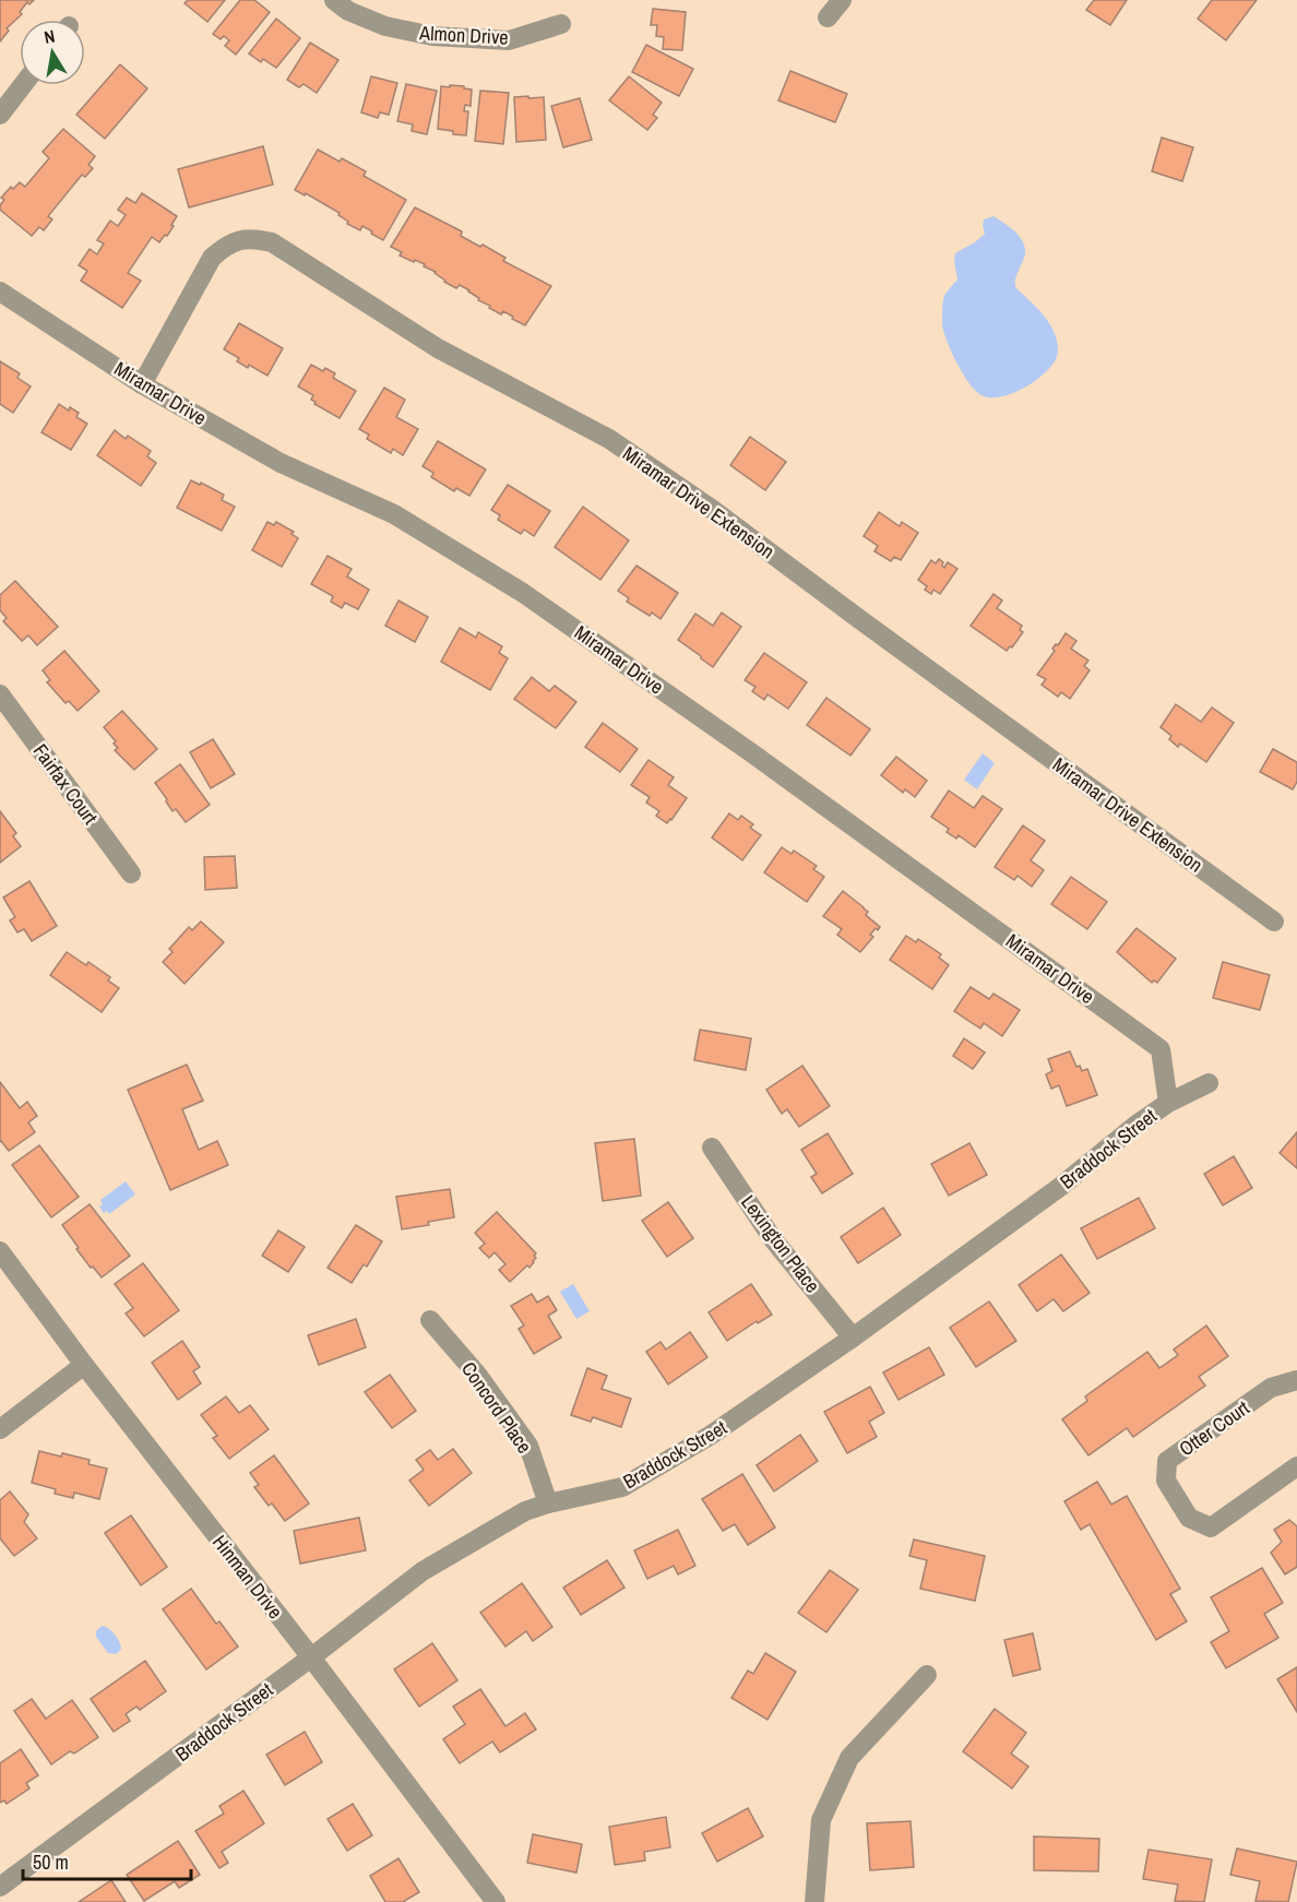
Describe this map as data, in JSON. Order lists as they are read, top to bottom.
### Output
{
  "streets": {
    "street": [
      "Almon Drive",
      "Miramar Drive",
      "Miramar Drive Extension",
      "Fairfax Court",
      "Braddock Street",
      "Lexington Place",
      "Concord Place",
      "Otter Court",
      "Hinman Drive"
    ]
  },
  "crossings": [
    ["Miramar Drive", "Miramar Drive Extension"],
    ["Miramar Drive", "Braddock Street"],
    ["Braddock Street", "Lexington Place"],
    ["Braddock Street", "Concord Place"],
    ["Braddock Street", "Hinman Drive"]
  ],
  "scale_bar": "50 m",
  "north": "top"
}
